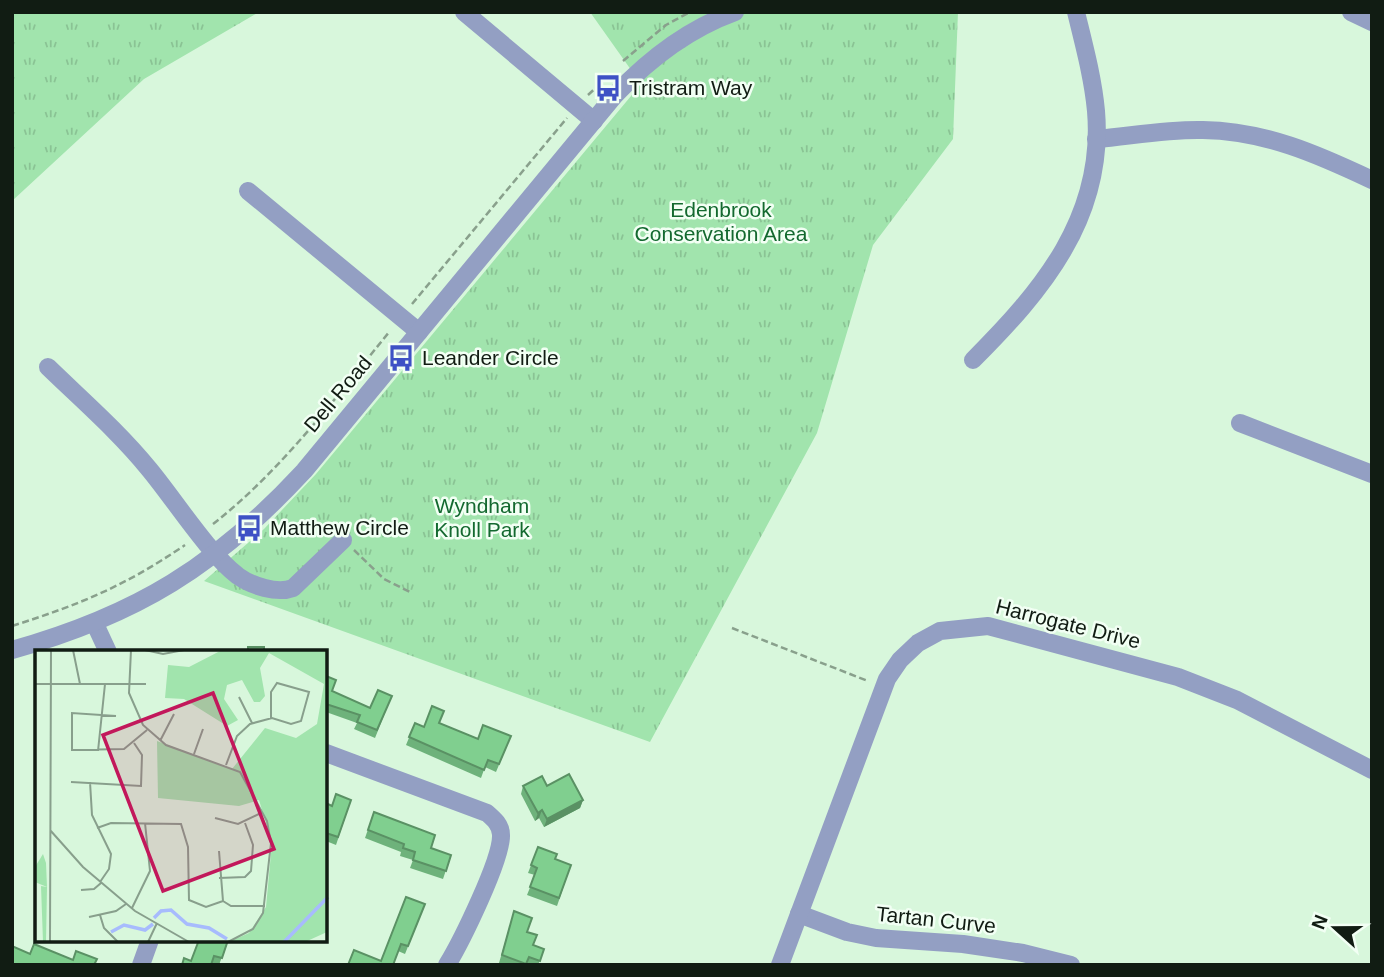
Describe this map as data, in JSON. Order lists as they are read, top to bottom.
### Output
{
  "streets": {
    "street": ["Dell Road", "Harrogate Drive", "Tartan Curve"]
  },
  "crossings": [
    ["Harrogate Drive", "Tartan Curve"]
  ],
  "parks": ["Edenbrook Conservation Area", "Wyndham Knoll Park"],
  "places": {
    "bus stop": ["Tristram Way", "Leander Circle", "Matthew Circle"]
  },
  "north": "left"
}
